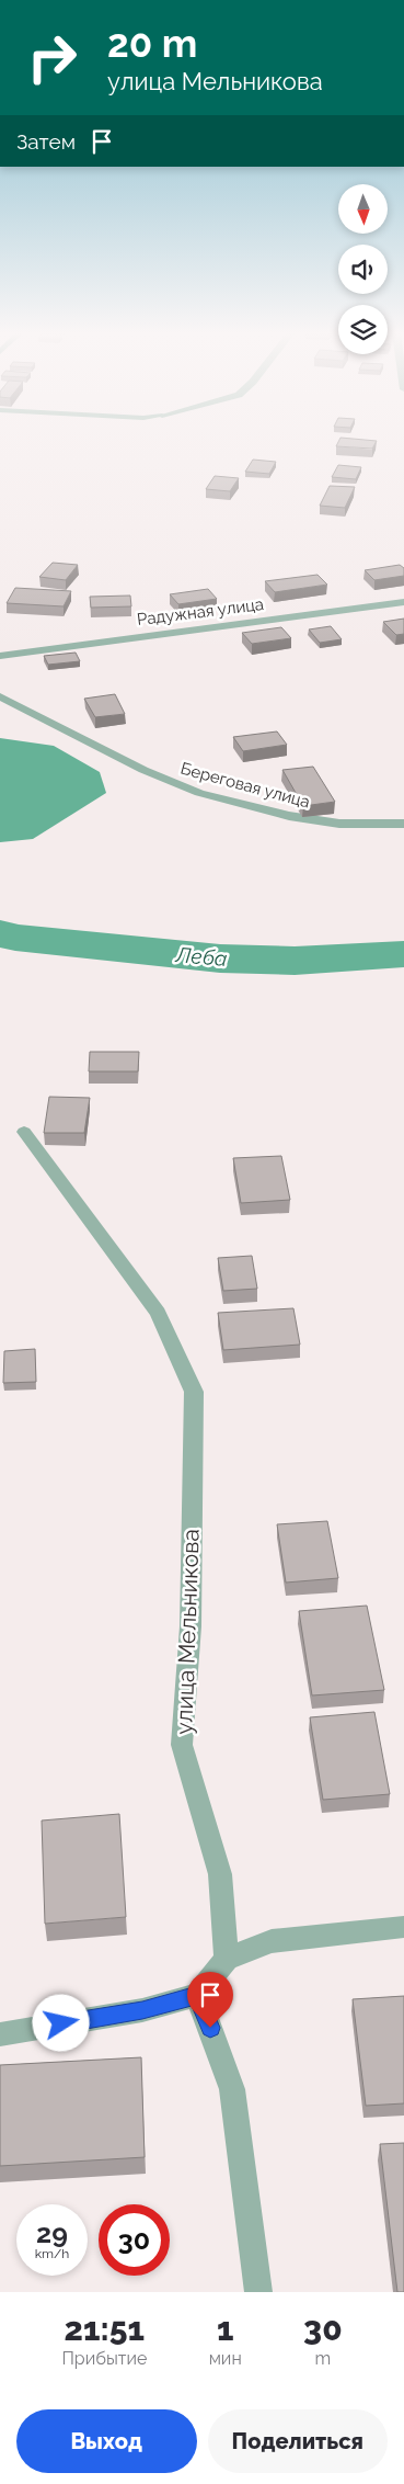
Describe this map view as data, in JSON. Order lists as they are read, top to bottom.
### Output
{
  "streets": {
    "street": ["Радужная улица", "Береговая улица", "улица Мельникова"]
  },
  "water": ["Леба"],
  "north": "bottom",
  "page": {
    "turn": ["20 m", "улица Мельникова"],
    "then": "Затем",
    "speed": "29 km/h",
    "limit": "30",
    "eta": [
      "21:51",
      "Прибытие",
      "1",
      "мин",
      "30",
      "m"
    ],
    "buttons": ["Выход", "Поделиться"]
  }
}
